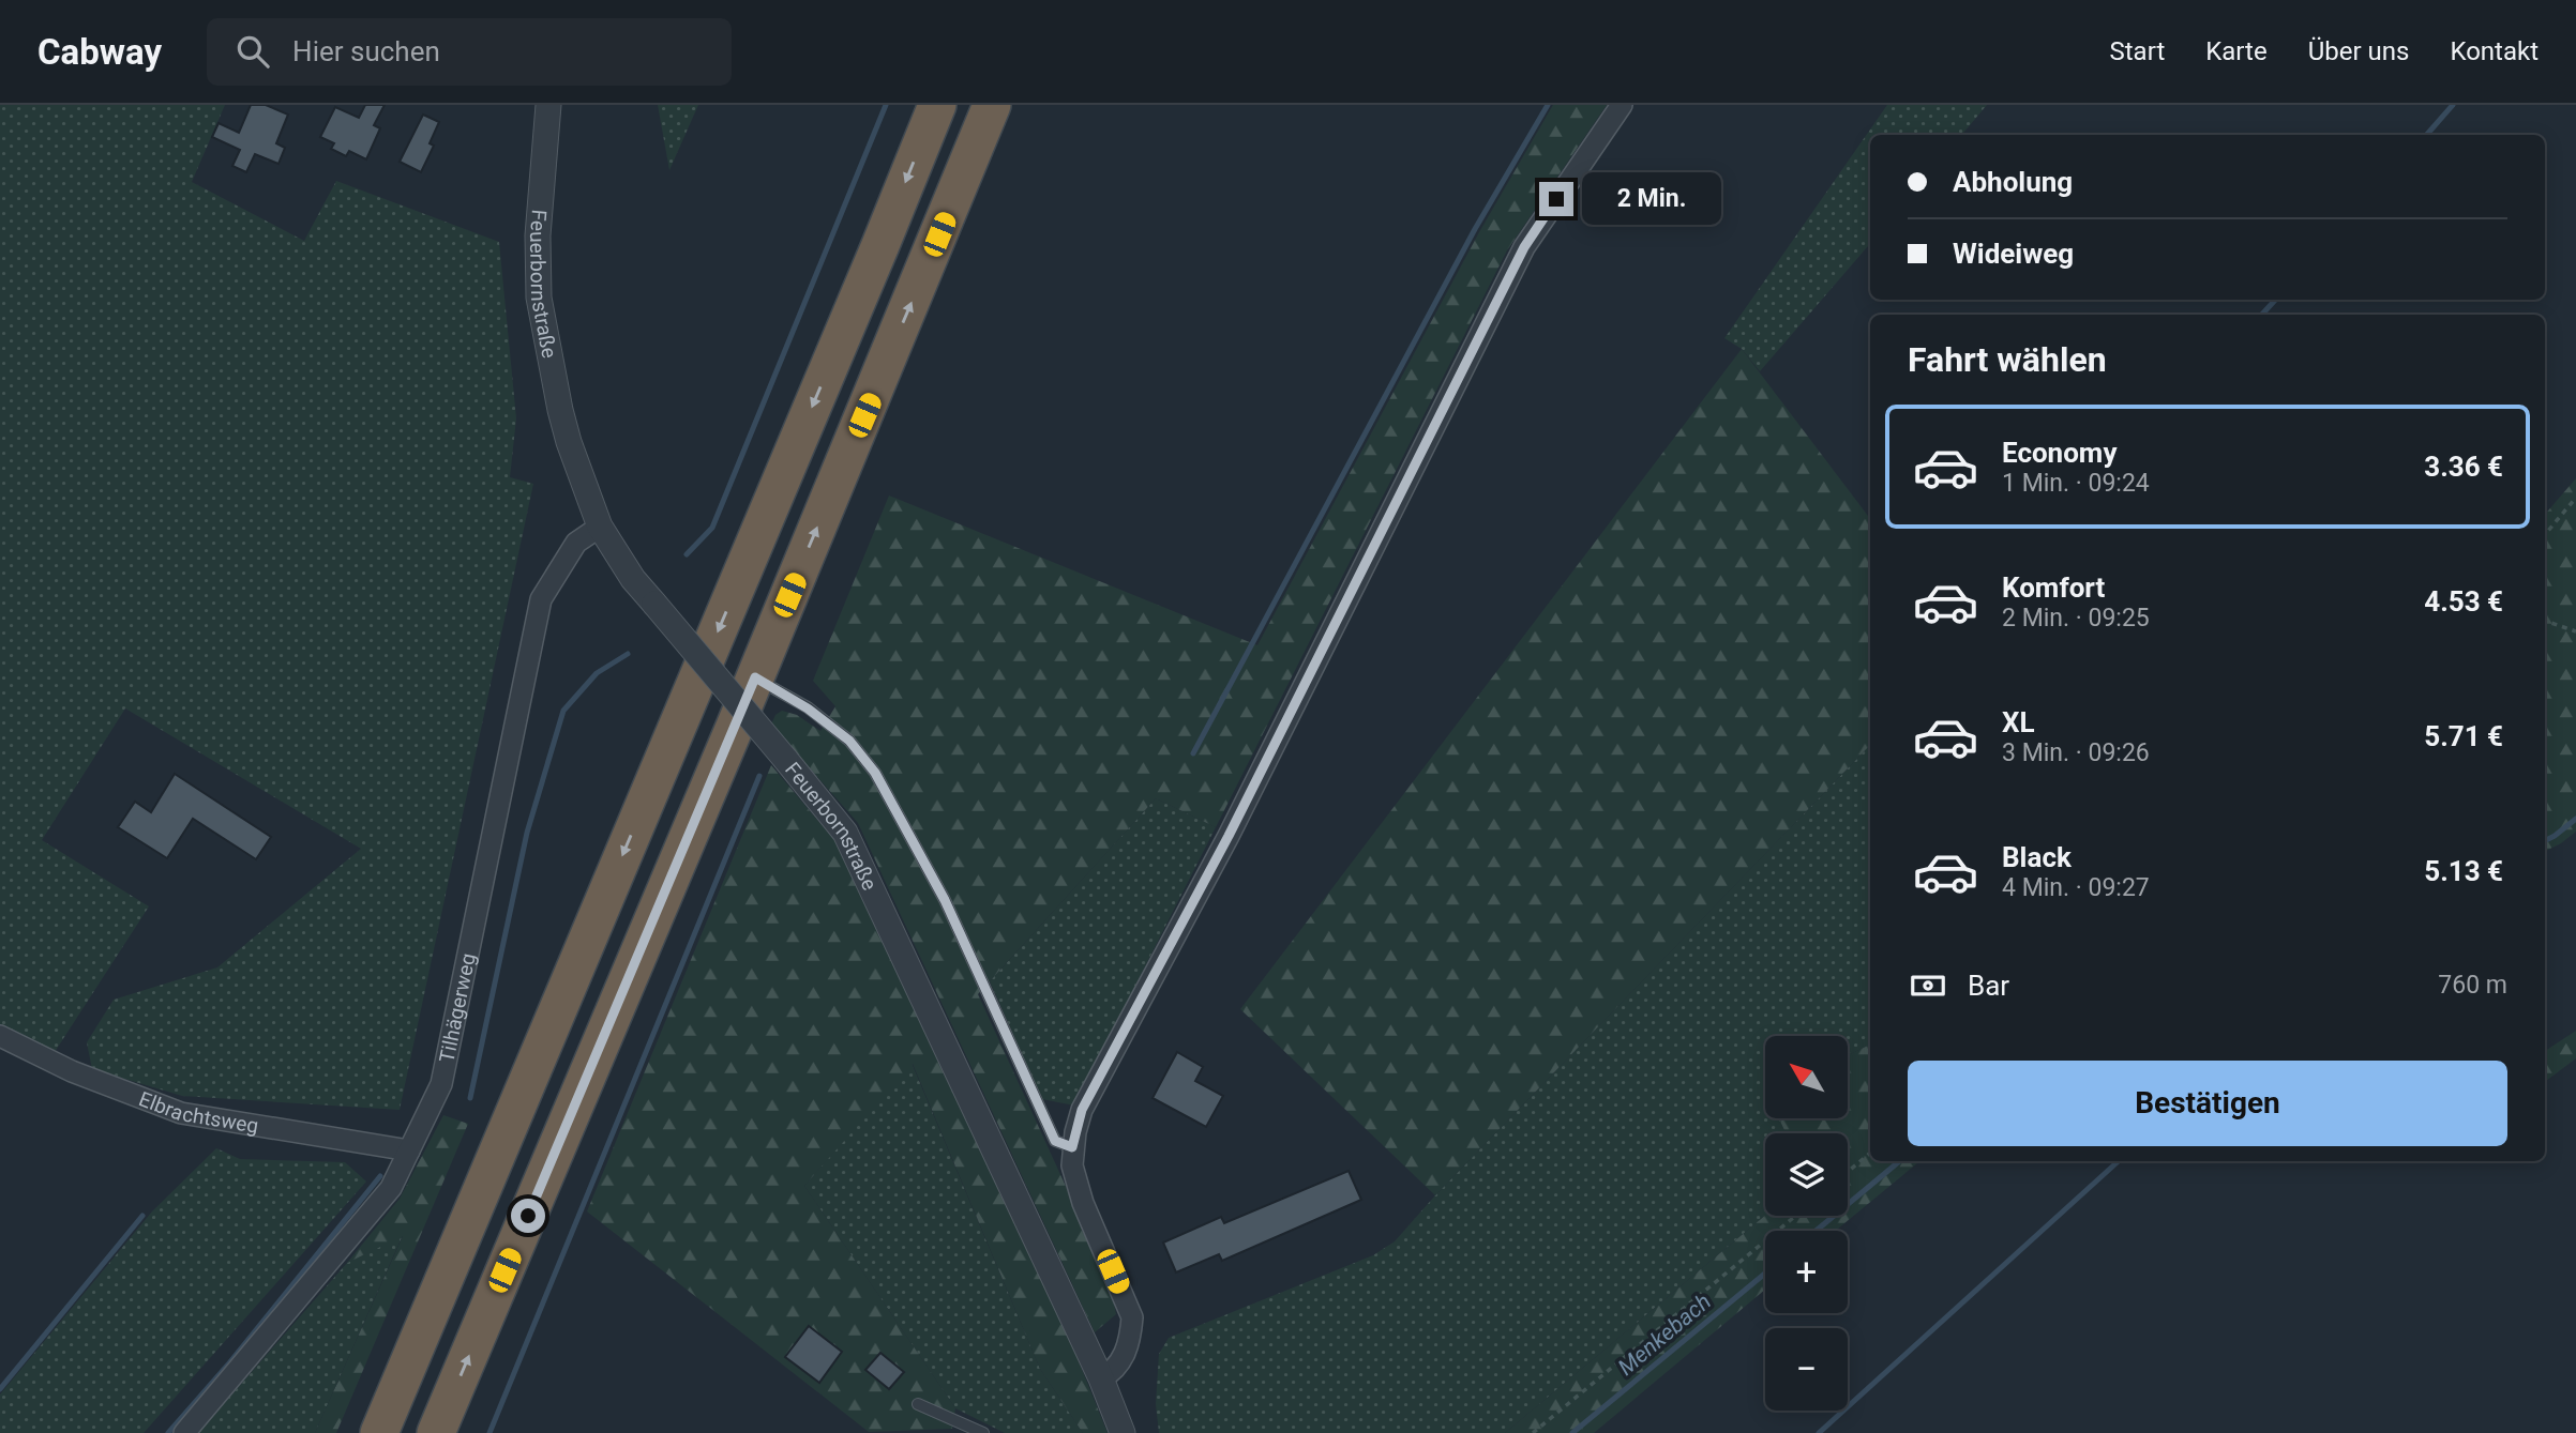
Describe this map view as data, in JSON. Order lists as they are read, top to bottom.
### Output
{
  "streets": {
    "street": ["Feuerbornstraße", "Tilhägerweg", "Elbrachtsweg"]
  },
  "crossings": [
    ["Feuerbornstraße", "Tilhägerweg"],
    ["Tilhägerweg", "Elbrachtsweg"]
  ],
  "water": ["Menkebach"],
  "north": "top left",
  "page": {
    "header": "Cabway",
    "search": "Hier suchen",
    "nav": [
      "Start",
      "Karte",
      "Über uns",
      "Kontakt"
    ],
    "banner": ["Abholung", "Wideiweg"],
    "bubble": "2 Min.",
    "heading": "Fahrt wählen",
    "list": [
      {
        "name": "Economy",
        "note": "1 Min. · 09:24",
        "value": "3.36 €"
      },
      {
        "name": "Komfort",
        "note": "2 Min. · 09:25",
        "value": "4.53 €"
      },
      {
        "name": "XL",
        "note": "3 Min. · 09:26",
        "value": "5.71 €"
      },
      {
        "name": "Black",
        "note": "4 Min. · 09:27",
        "value": "5.13 €"
      }
    ],
    "pay": ["Bar", "760 m"],
    "map_buttons": ["+", "−"],
    "buttons": "Bestätigen"
  }
}
